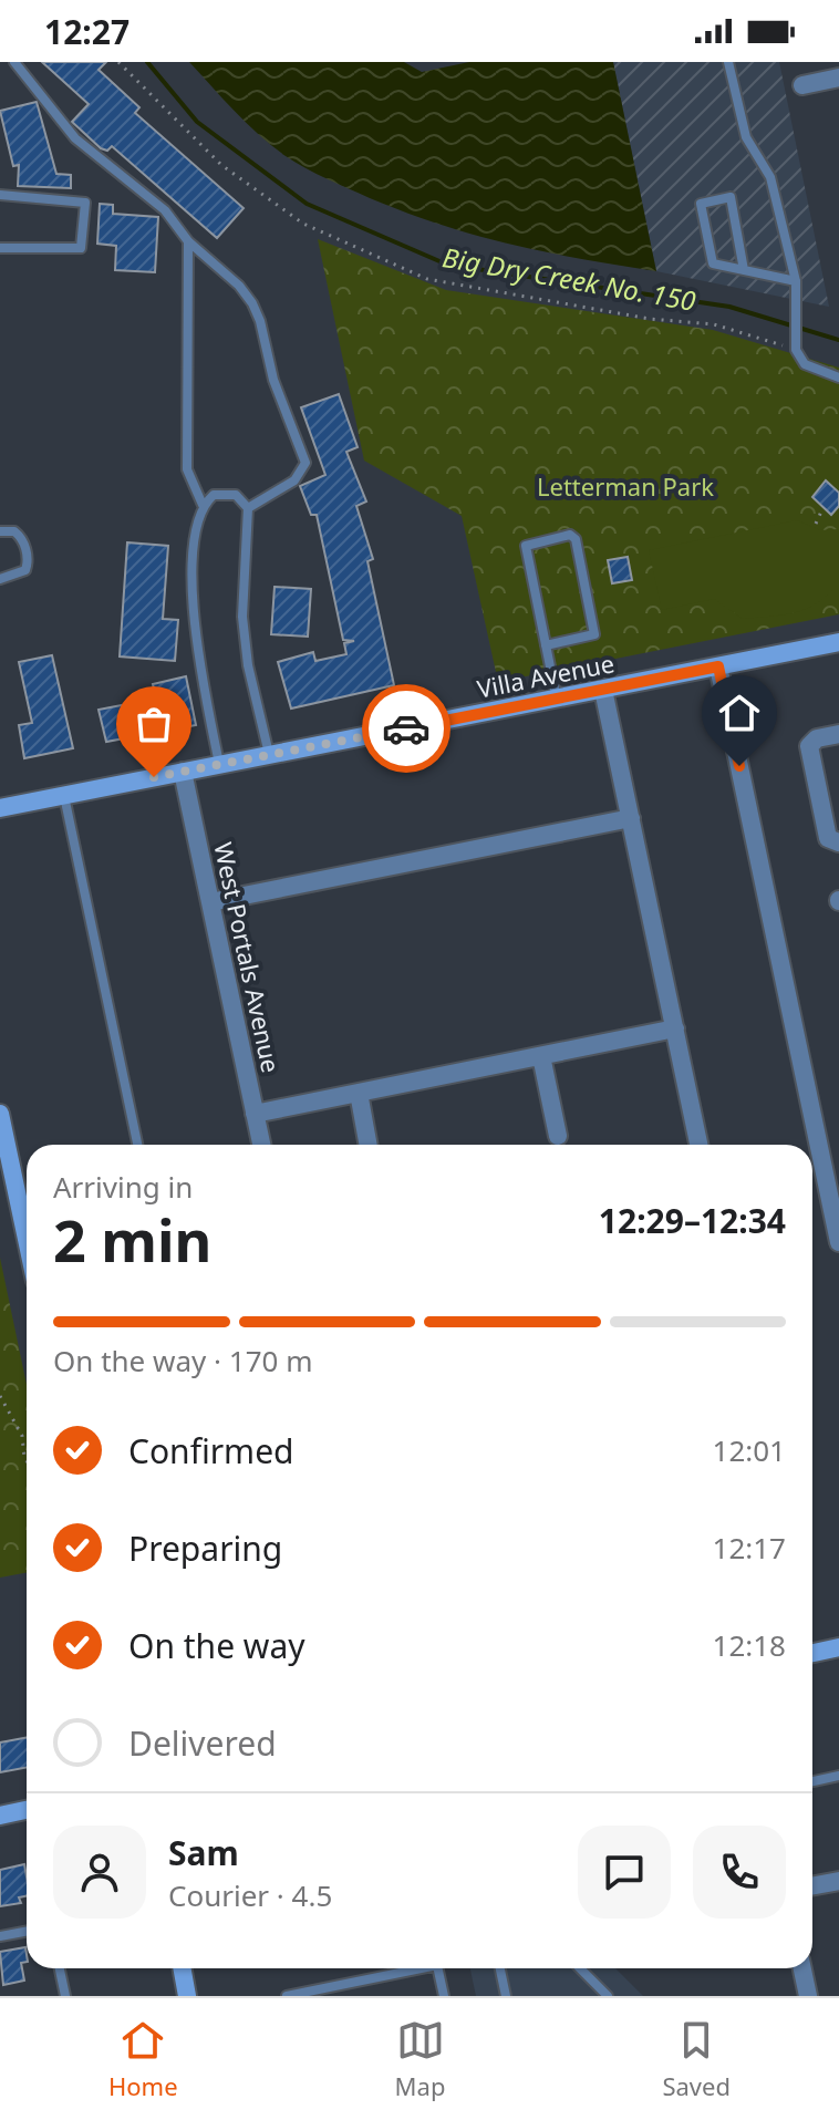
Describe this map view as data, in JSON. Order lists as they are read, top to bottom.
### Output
{
  "streets": {
    "main road": ["Villa Avenue"],
    "street": ["West Portals Avenue"]
  },
  "crossings": [
    ["Villa Avenue", "West Portals Avenue"]
  ],
  "water": ["Big Dry Creek No. 150"],
  "parks": ["Letterman Park"],
  "page": {
    "status": "12:27",
    "heading": ["2 min", "Arriving in", "12:29–12:34"],
    "panel": ["Sam", "Courier · 4.5"],
    "bar": "On the way · 170 m",
    "list": [
      ["Confirmed", "12:01"],
      ["Preparing", "12:17"],
      ["On the way", "12:18"],
      "Delivered"
    ],
    "tabs": ["Home", "Map", "Saved"]
  }
}
